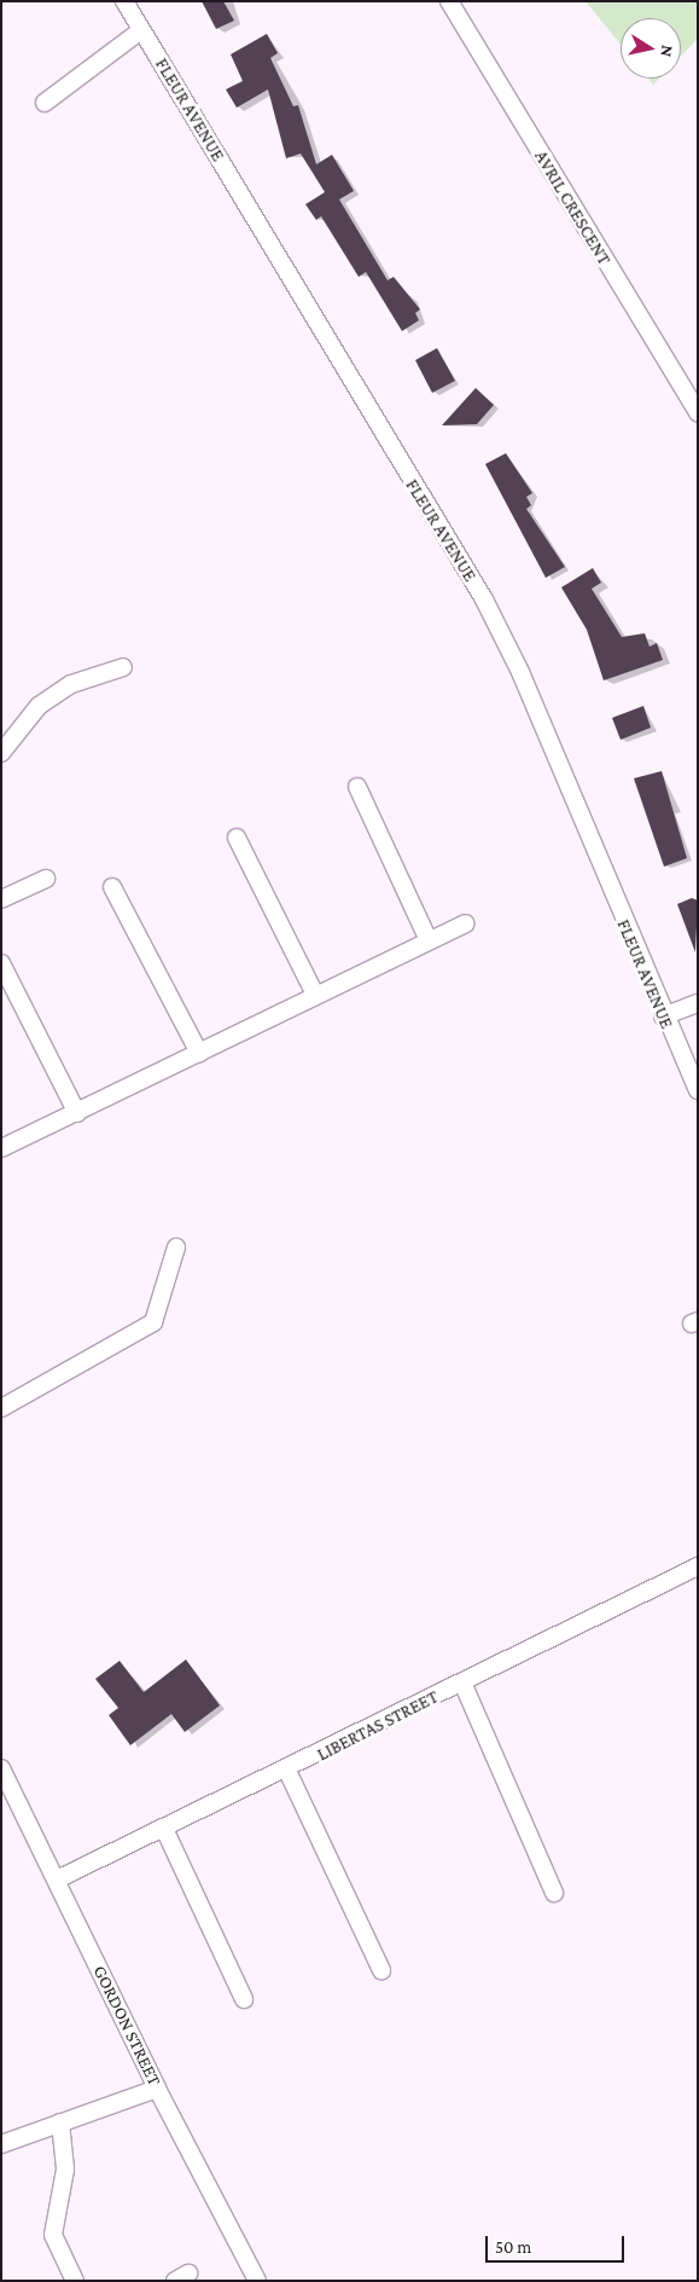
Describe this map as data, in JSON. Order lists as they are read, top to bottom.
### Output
{
  "streets": {
    "street": [
      "FLEUR AVENUE",
      "AVRIL CRESCENT",
      "LIBERTAS STREET",
      "GORDON STREET"
    ]
  },
  "crossings": [
    ["LIBERTAS STREET", "GORDON STREET"]
  ],
  "scale_bar": "50 m",
  "north": "right"
}
